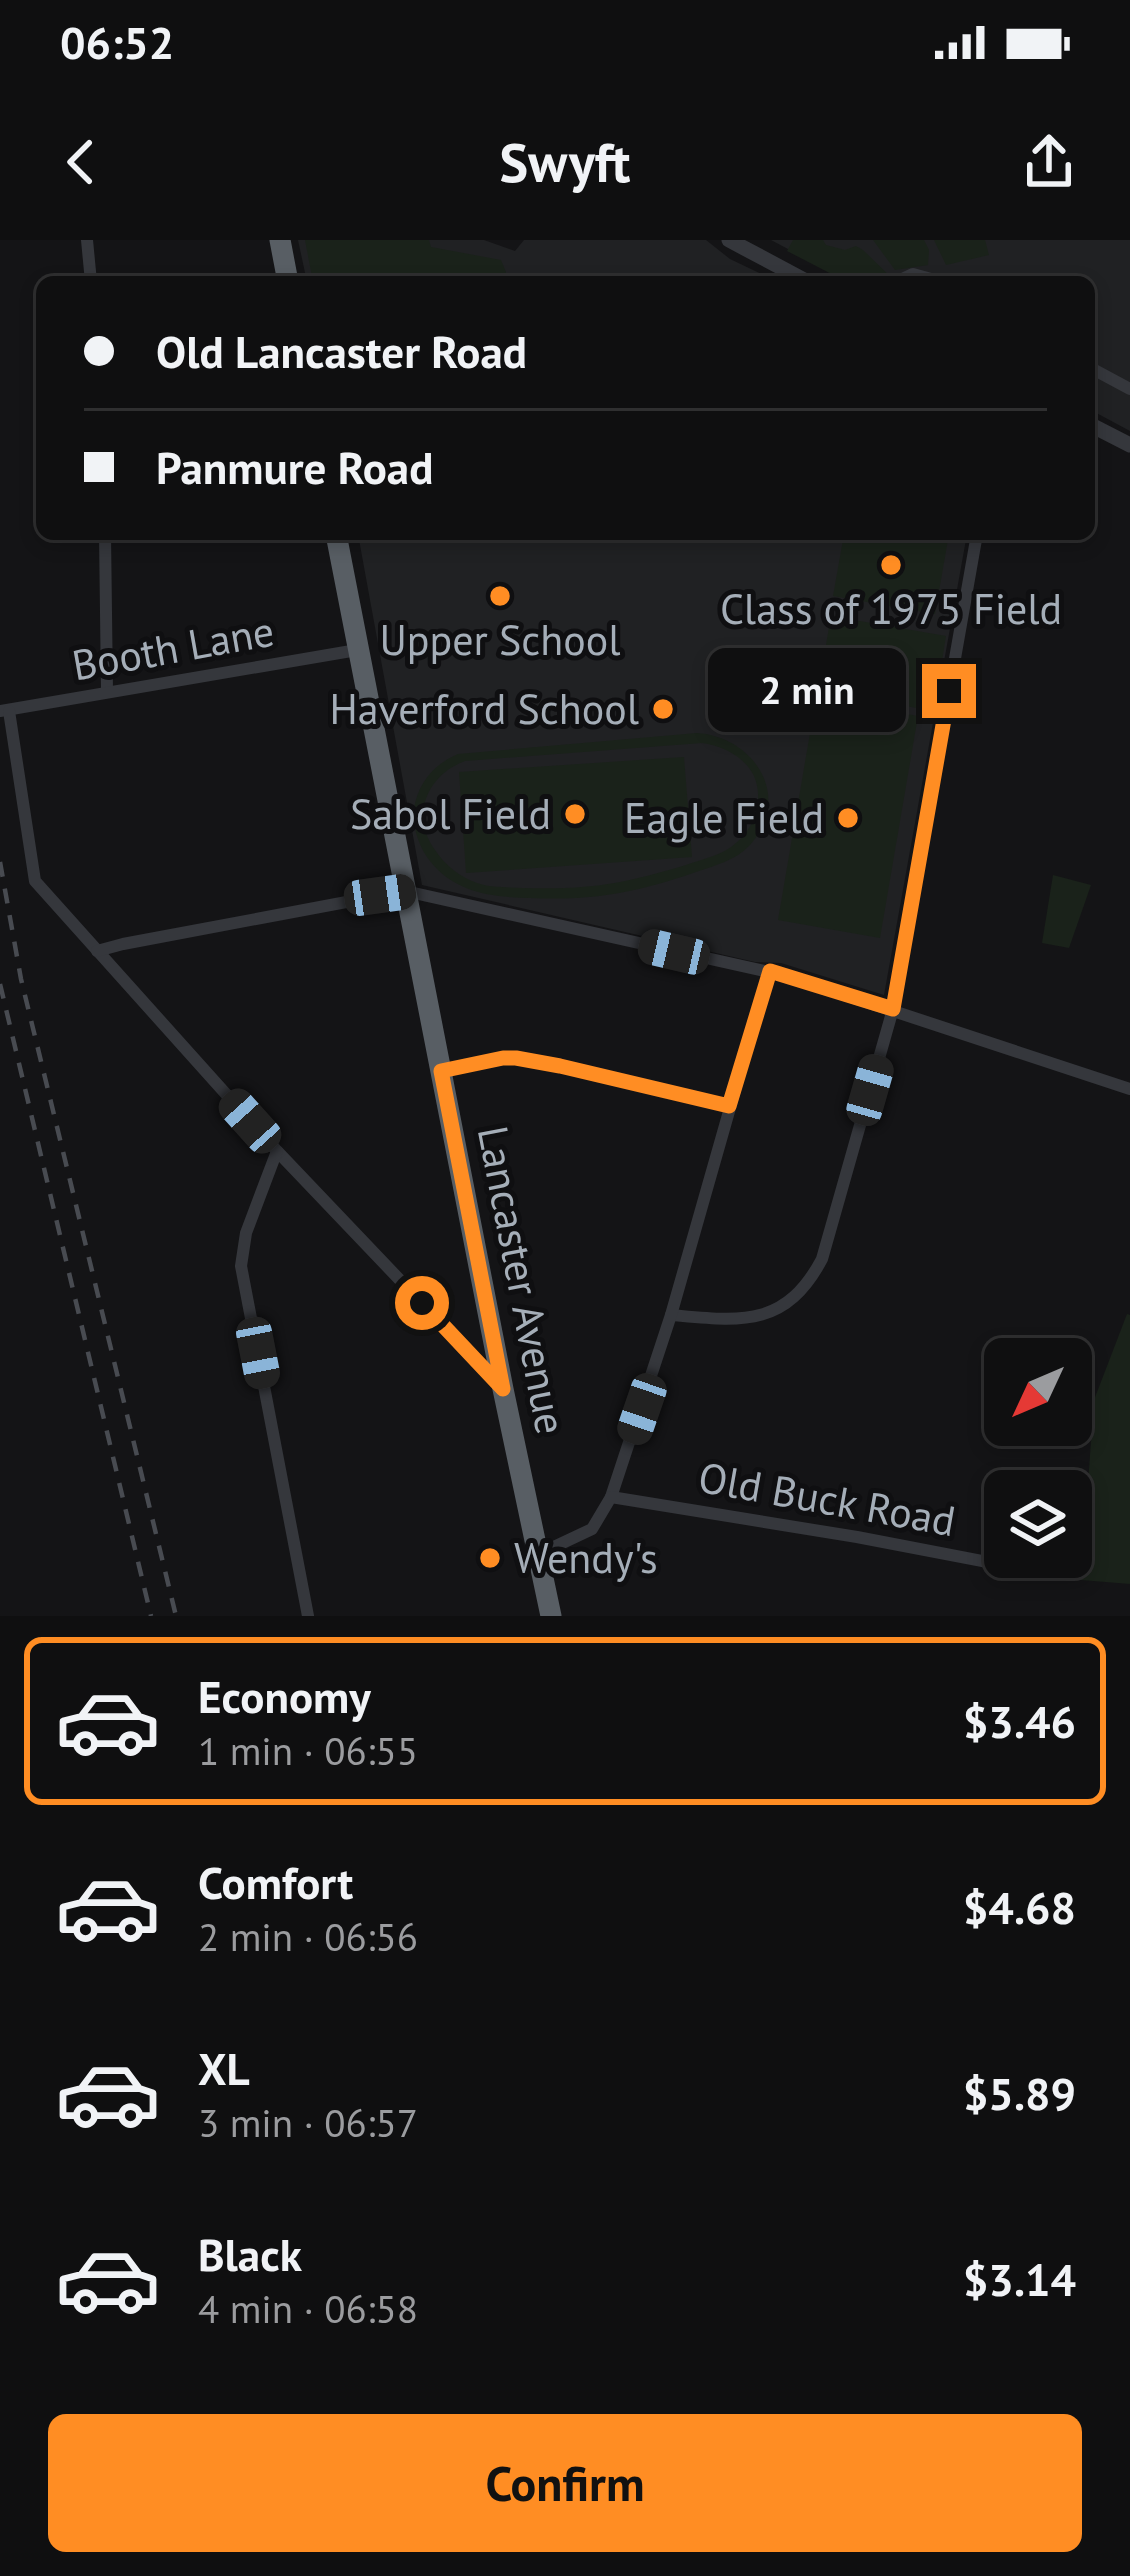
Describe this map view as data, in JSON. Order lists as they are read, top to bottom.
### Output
{
  "streets": {
    "highway": ["Lancaster Avenue"],
    "street": ["Booth Lane", "Old Buck Road"]
  },
  "crossings": [
    ["Booth Lane", "Lancaster Avenue"]
  ],
  "places": [
    "Class of 1975 Field",
    "Upper School",
    "Haverford School",
    "Sabol Field",
    "Eagle Field",
    "Wendy's"
  ],
  "north": "bottom left",
  "page": {
    "status": "06:52",
    "header": "Swyft",
    "banner": ["Old Lancaster Road", "Panmure Road"],
    "bubble": "2 min",
    "list": [
      {
        "name": "Economy",
        "note": "1 min · 06:55",
        "value": "$3.46"
      },
      {
        "name": "Comfort",
        "note": "2 min · 06:56",
        "value": "$4.68"
      },
      {
        "name": "XL",
        "note": "3 min · 06:57",
        "value": "$5.89"
      },
      {
        "name": "Black",
        "note": "4 min · 06:58",
        "value": "$3.14"
      }
    ],
    "buttons": "Confirm"
  }
}
